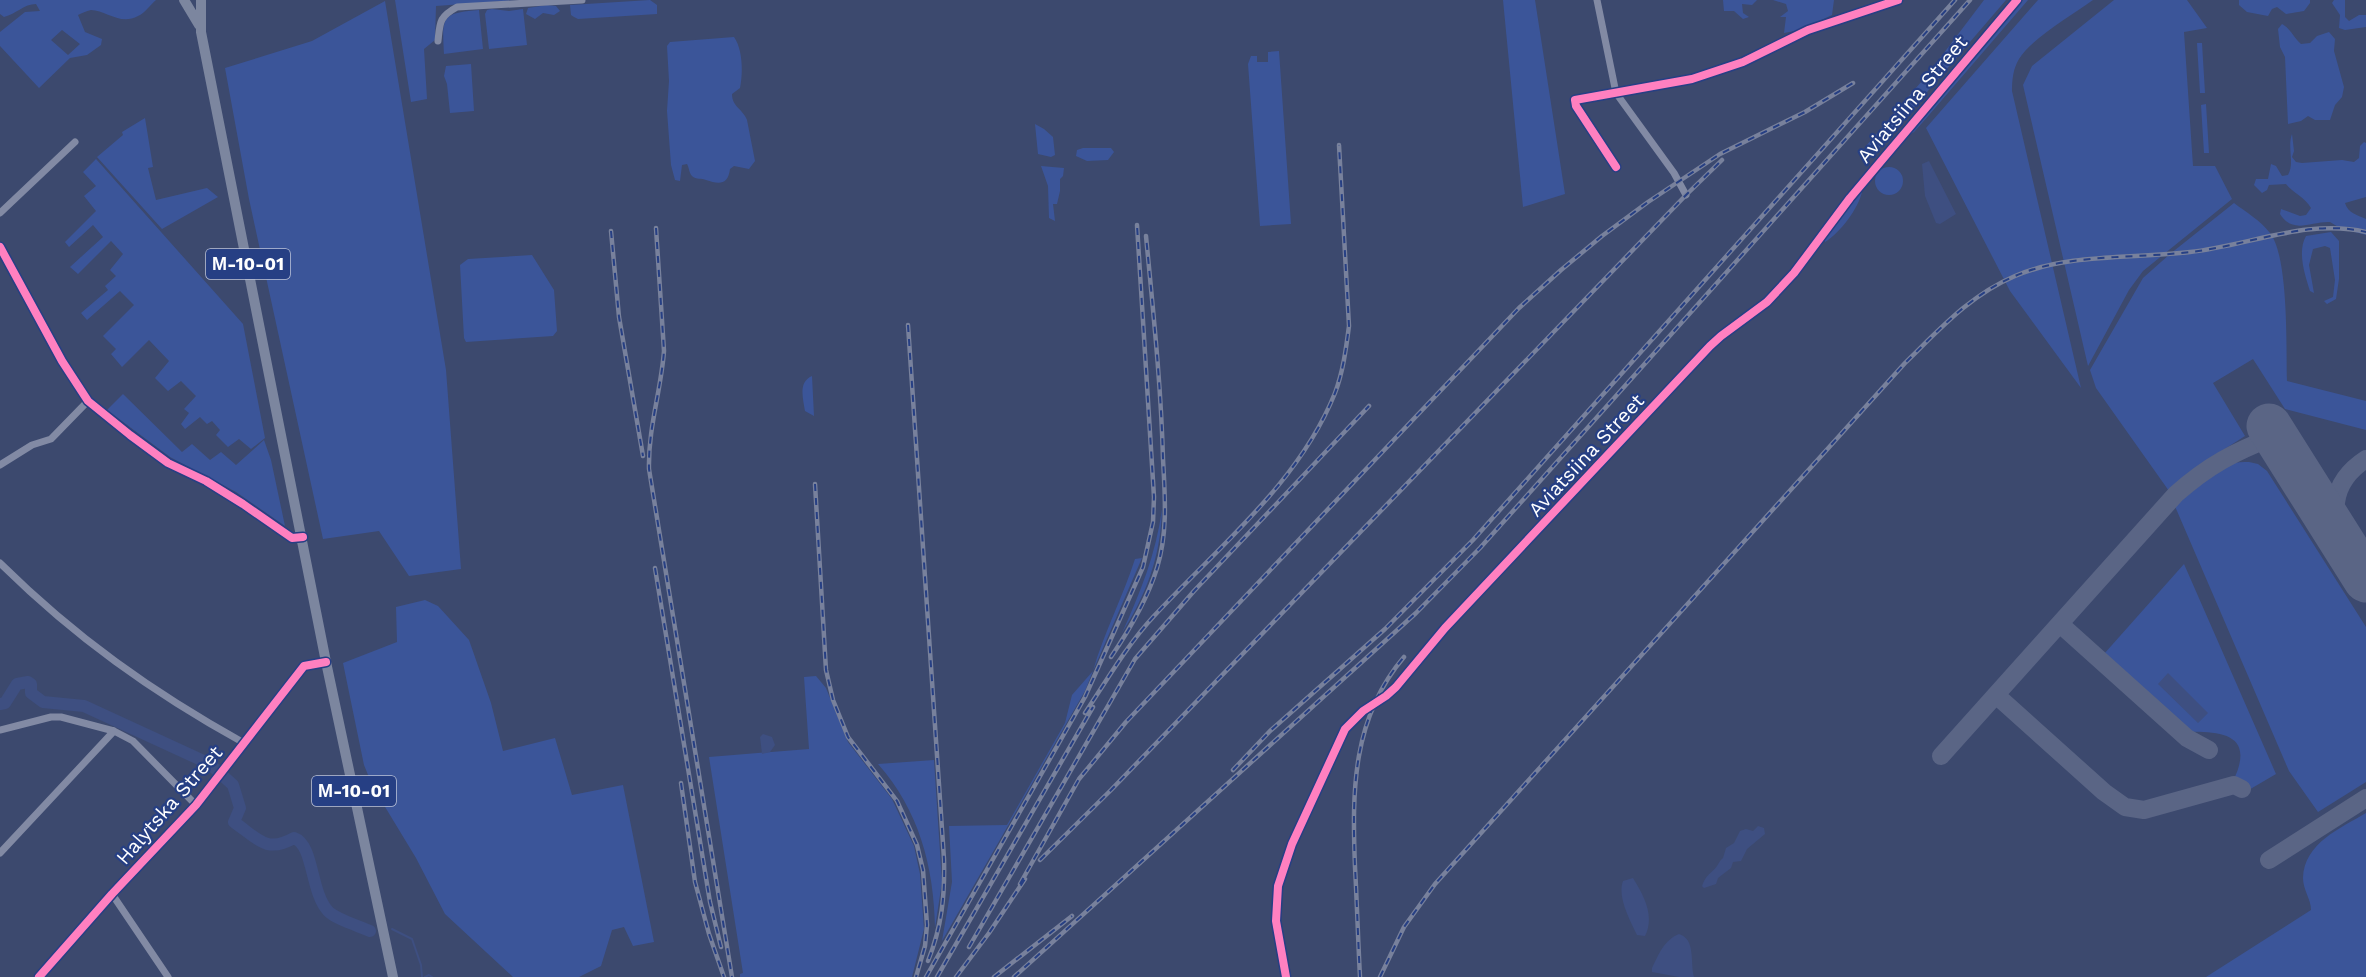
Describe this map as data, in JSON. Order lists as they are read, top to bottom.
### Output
{
  "streets": {
    "highway": ["М-10-01"],
    "street": ["Aviatsiina Street", "Halytska Street"]
  },
  "crossings": [
    ["М-10-01", "Halytska Street"]
  ]
}
